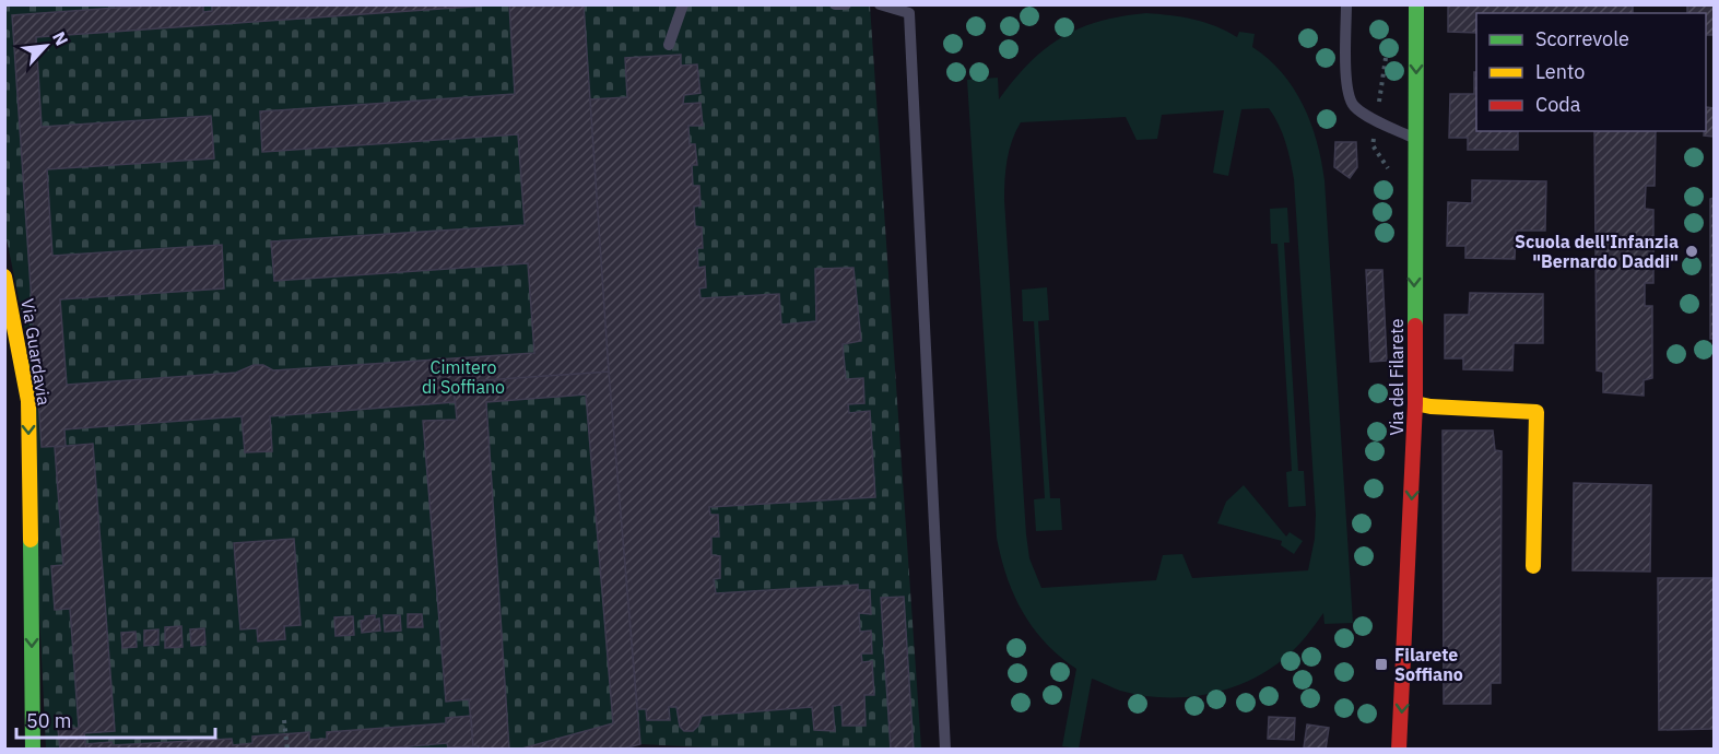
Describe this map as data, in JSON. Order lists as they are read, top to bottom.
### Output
{
  "streets": {
    "street": ["Via Guardavia", "Via del Filarete"]
  },
  "one_way": ["Via Guardavia", "Via del Filarete"],
  "parks": ["Cimitero di Soffiano"],
  "places": {
    "other": ["Scuola dell'Infanzia \"Bernardo Daddi\""],
    "transit": ["Filarete Soffiano"]
  },
  "legend": ["Scorrevole", "Lento", "Coda"],
  "scale_bar": "50 m",
  "north": "top right"
}
